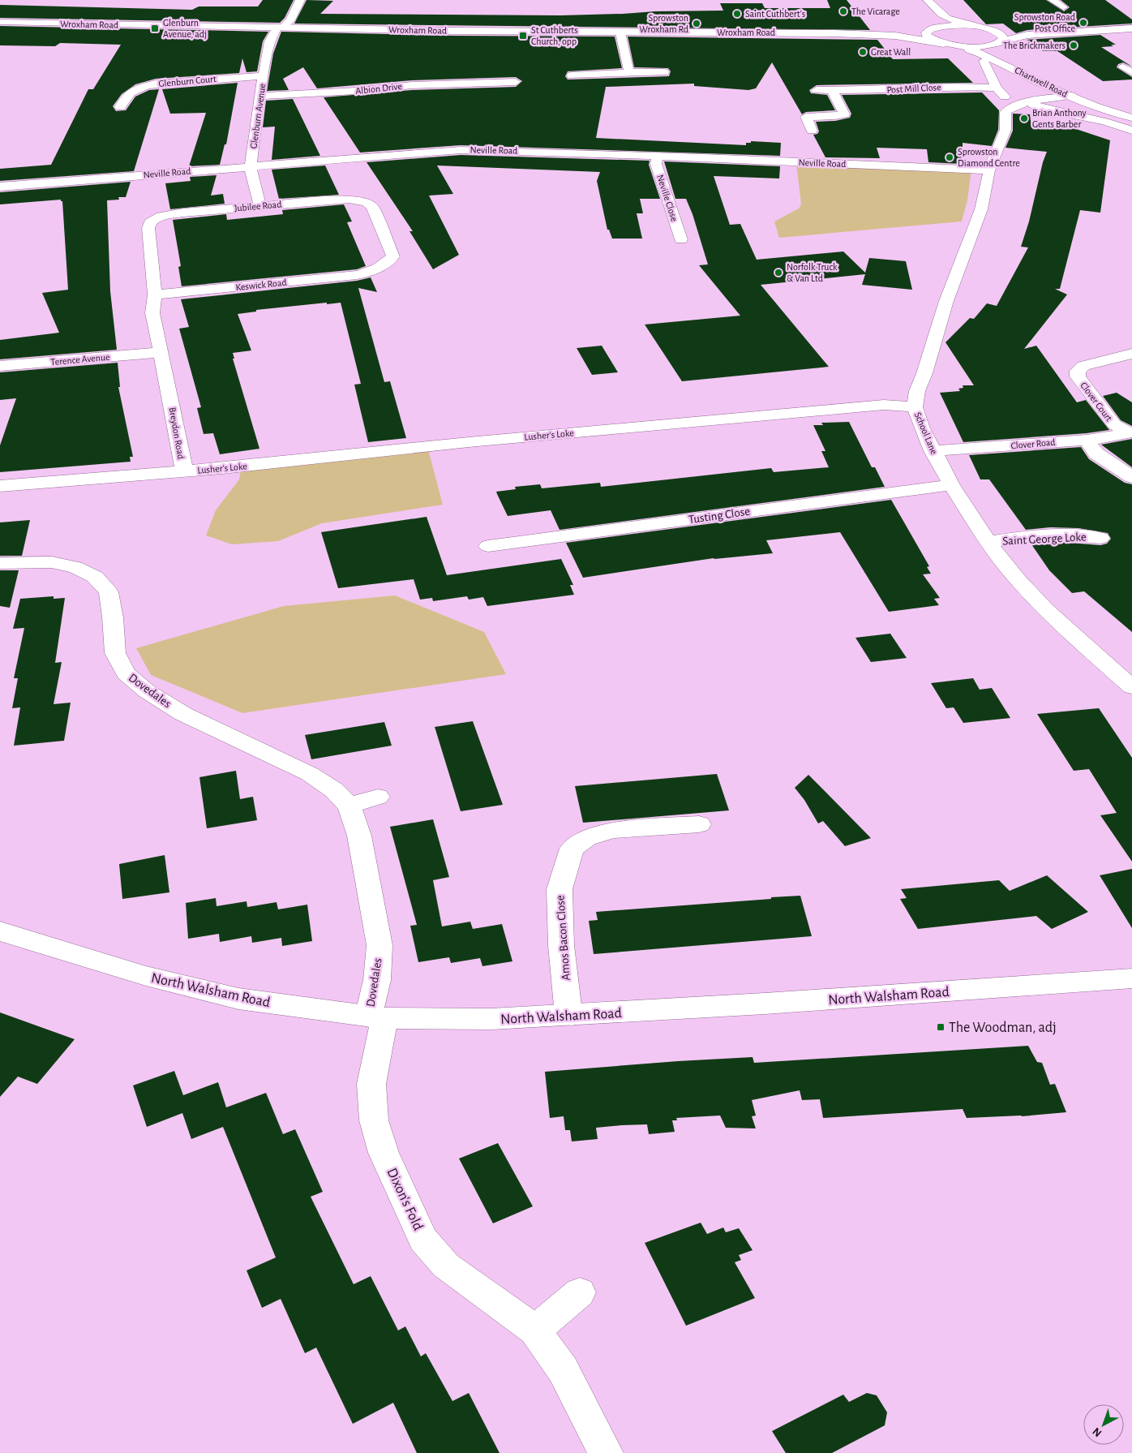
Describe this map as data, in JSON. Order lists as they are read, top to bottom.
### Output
{
  "streets": {
    "main road": [
      "Wroxham Road",
      "Glenburn Court",
      "Chartwell Road",
      "Albion Drive",
      "Post Mill Close",
      "Glenburn Avenue",
      "Neville Road",
      "Neville Close",
      "Jubilee Road",
      "Keswick Road",
      "Terence Avenue",
      "Clover Court",
      "Breydon Road",
      "School Lane",
      "Lusher's Loke",
      "Clover Road",
      "Tusting Close",
      "Saint George Loke",
      "Dovedales",
      "Amos Bacon Close",
      "North Walsham Road",
      "Dixon's Fold"
    ]
  },
  "crossings": [
    ["Wroxham Road", "Chartwell Road"],
    ["Wroxham Road", "Glenburn Avenue"],
    ["Glenburn Court", "Glenburn Avenue"],
    ["Albion Drive", "Glenburn Avenue"],
    ["Glenburn Avenue", "Neville Road"],
    ["Glenburn Avenue", "Jubilee Road"],
    ["Neville Road", "Neville Close"],
    ["Neville Road", "School Lane"],
    ["Jubilee Road", "Keswick Road"],
    ["Jubilee Road", "Breydon Road"],
    ["Keswick Road", "Breydon Road"],
    ["Terence Avenue", "Breydon Road"],
    ["Clover Court", "Clover Road"],
    ["Breydon Road", "Lusher's Loke"],
    ["School Lane", "Lusher's Loke"],
    ["School Lane", "Clover Road"],
    ["School Lane", "Tusting Close"],
    ["School Lane", "Saint George Loke"],
    ["Dovedales", "North Walsham Road"],
    ["Dovedales", "Dixon's Fold"],
    ["Amos Bacon Close", "North Walsham Road"],
    ["North Walsham Road", "Dixon's Fold"]
  ],
  "places": {
    "other": [
      "The Vicarage",
      "Saint Cuthbert's",
      "Sprowston Road Post Office",
      "Sprowston Wroxham Rd",
      "The Brickmakers",
      "Great Wall",
      "Brian Anthony Gents Barber",
      "Sprowston Diamond Centre",
      "Norfolk Truck & Van Ltd"
    ],
    "transit": ["Glenburn Avenue, adj", "St Cuthberts Church, opp", "The Woodman, adj"]
  },
  "north": "bottom left"
}
